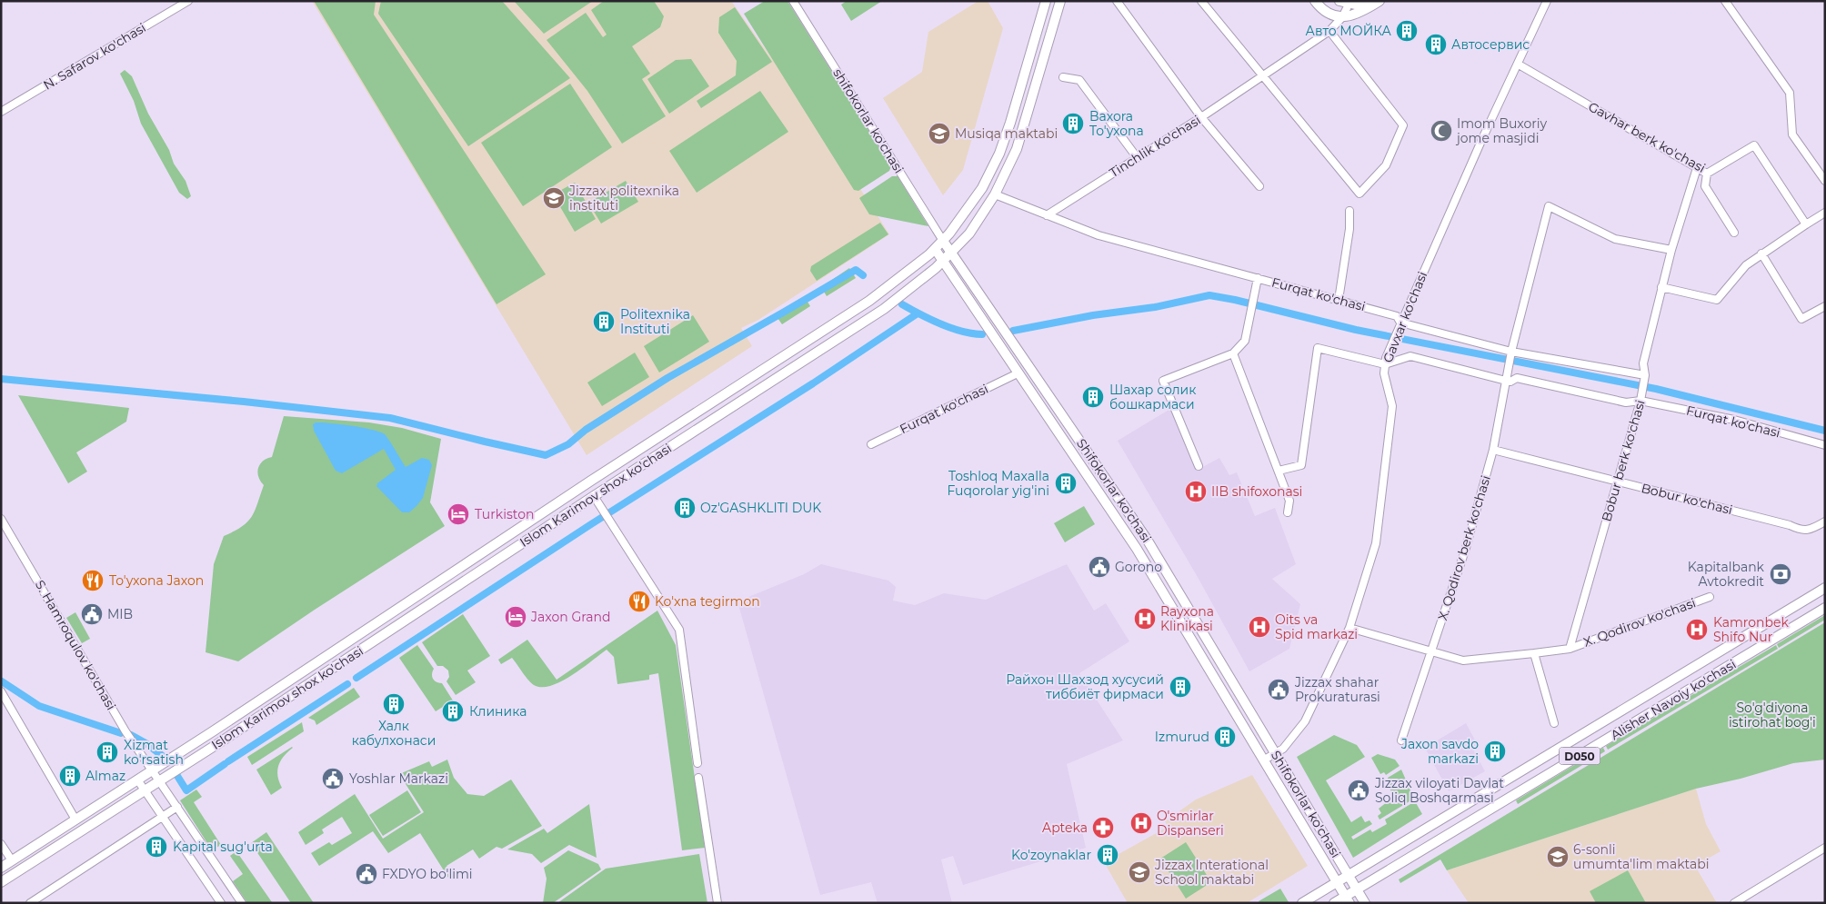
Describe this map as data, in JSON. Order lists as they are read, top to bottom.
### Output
{
  "streets": {
    "main road": [
      "Shifokorlar ko'chasi",
      "Islom Karimov shox ko'chasi",
      "Alisher Navoiy ko'chasi",
      "D050"
    ],
    "street": [
      "N. Safarov ko'chasi",
      "shifokorlar ko'chasi",
      "Gavhar berk ko'chasi",
      "Tinchlik Ko'chasi",
      "Furqat ko'chasi",
      "Gavxar ko'chasi",
      "Bobur berk ko'chasi",
      "Bobur ko'chasi",
      "X. Qodirov berk ko'chasi",
      "X. Qodirov ko'chasi",
      "S. Hamroqulov ko'chasi"
    ]
  },
  "crossings": [
    ["shifokorlar ko'chasi", "Shifokorlar ko'chasi"],
    ["shifokorlar ko'chasi", "Islom Karimov shox ko'chasi"],
    ["Gavhar berk ko'chasi", "Gavxar ko'chasi"],
    ["Gavhar berk ko'chasi", "Bobur berk ko'chasi"],
    ["Tinchlik Ko'chasi", "Furqat ko'chasi"],
    ["Furqat ko'chasi", "Gavxar ko'chasi"],
    ["Furqat ko'chasi", "Bobur berk ko'chasi"],
    ["Furqat ko'chasi", "Shifokorlar ko'chasi"],
    ["Furqat ko'chasi", "Islom Karimov shox ko'chasi"],
    ["Furqat ko'chasi", "X. Qodirov berk ko'chasi"],
    ["Gavxar ko'chasi", "Shifokorlar ko'chasi"],
    ["Bobur berk ko'chasi", "Bobur ko'chasi"],
    ["Bobur berk ko'chasi", "X. Qodirov berk ko'chasi"],
    ["Bobur berk ko'chasi", "X. Qodirov ko'chasi"],
    ["Shifokorlar ko'chasi", "Islom Karimov shox ko'chasi"],
    ["Shifokorlar ko'chasi", "Alisher Navoiy ko'chasi"],
    ["Shifokorlar ko'chasi", "D050"],
    ["Islom Karimov shox ko'chasi", "S. Hamroqulov ko'chasi"],
    ["Bobur ko'chasi", "X. Qodirov berk ko'chasi"],
    ["Alisher Navoiy ko'chasi", "D050"]
  ],
  "parks": ["So'g'diyona istirohat bog'i"],
  "places": {
    "building": [
      "Авто МОЙКА",
      "Автосервис",
      "Baxora To'yxona",
      "Politexnika Instituti",
      "Шахар солик бошкармаси",
      "Toshloq Maxalla Fuqorolar yig'ini",
      "Oz'GASHKLITI DUK",
      "Райхон Шахзод хусусий тиббиёт фирмаси",
      "Халк кабулхонаси",
      "Клиника",
      "Izmurud",
      "Jaxon savdo markazi",
      "Xizmat ko'rsatish",
      "Almaz",
      "Kapital sug'urta",
      "Ko'zoynaklar"
    ],
    "mosque": ["Imom Buxoriy jome masjidi"],
    "school or university": [
      "Musiqa maktabi",
      "Jizzax politexnika instituti",
      "6-sonli umumta'lim maktabi",
      "Jizzax Interational School maktabi"
    ],
    "hospital": [
      "IIB shifoxonasi",
      "Rayxona Klinikasi",
      "Oits va Spid markazi",
      "Kamronbek Shifo Nur",
      "O'smirlar Dispanseri"
    ],
    "hotel": ["Turkiston", "Jaxon Grand"],
    "public building": [
      "Gorono",
      "MIB",
      "Jizzax shahar Prokuraturasi",
      "Yoshlar Markazi",
      "Jizzax viloyati Davlat Soliq Boshqarmasi",
      "FXDYO bo'limi"
    ],
    "bank": ["Kapitalbank Avtokredit"],
    "restaurant": ["To'yxona Jaxon", "Ko'xna tegirmon"],
    "pharmacy": ["Apteka"]
  }
}
